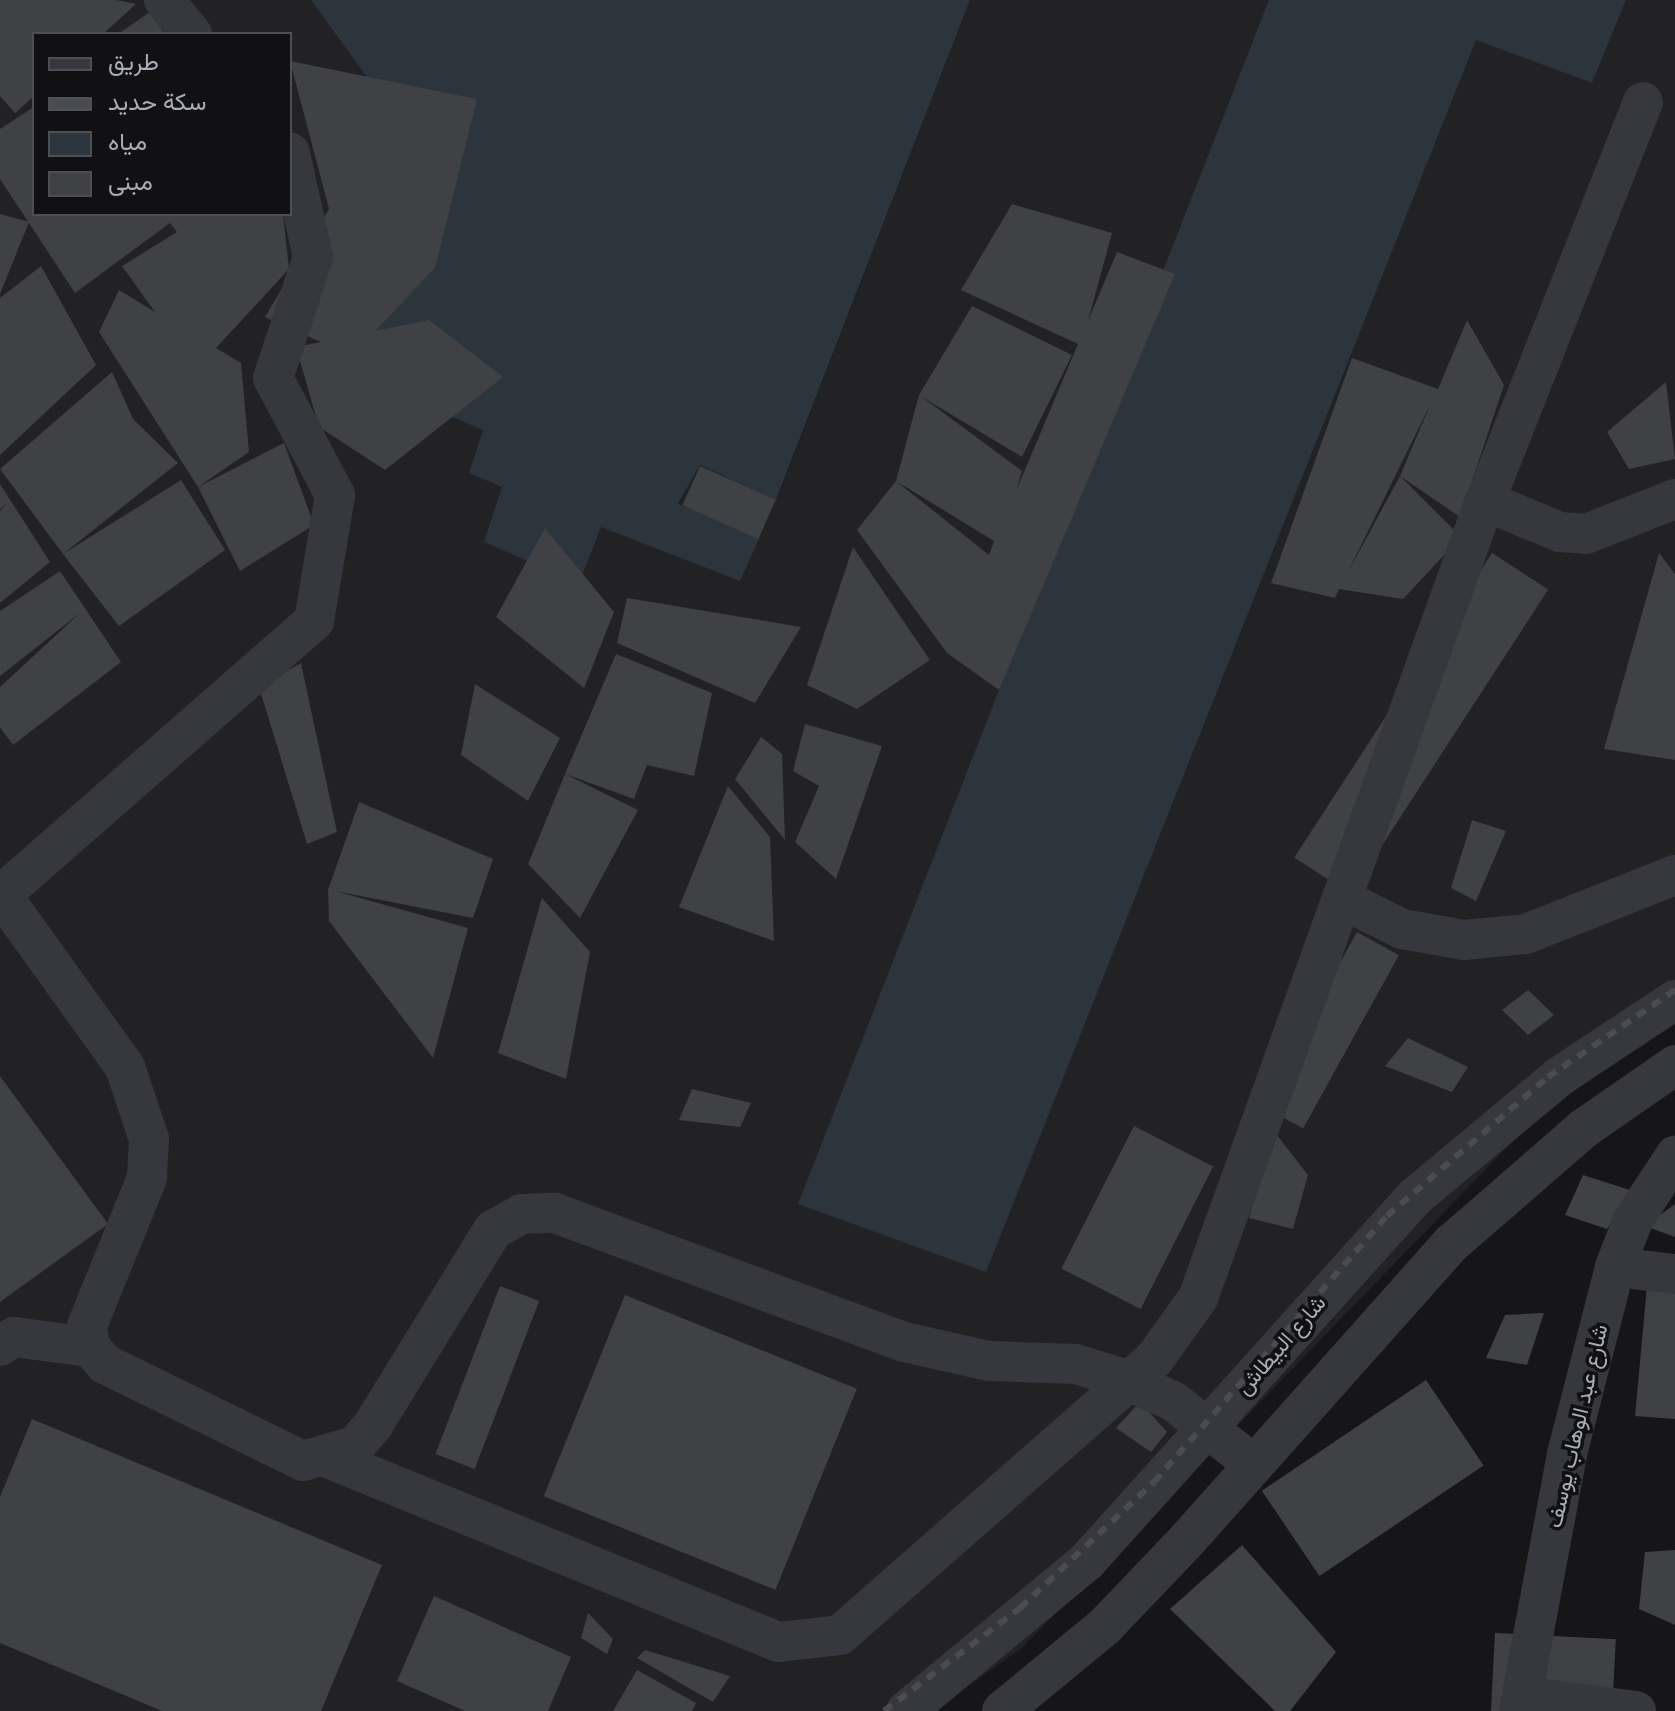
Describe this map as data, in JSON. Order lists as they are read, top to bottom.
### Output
{
  "streets": {
    "street": ["شارع البيطاش", "شارع عبد الوهاب يوسف"]
  },
  "legend": [
    "طريق",
    "سكة حديد",
    "مياه",
    "مبنى"
  ]
}
